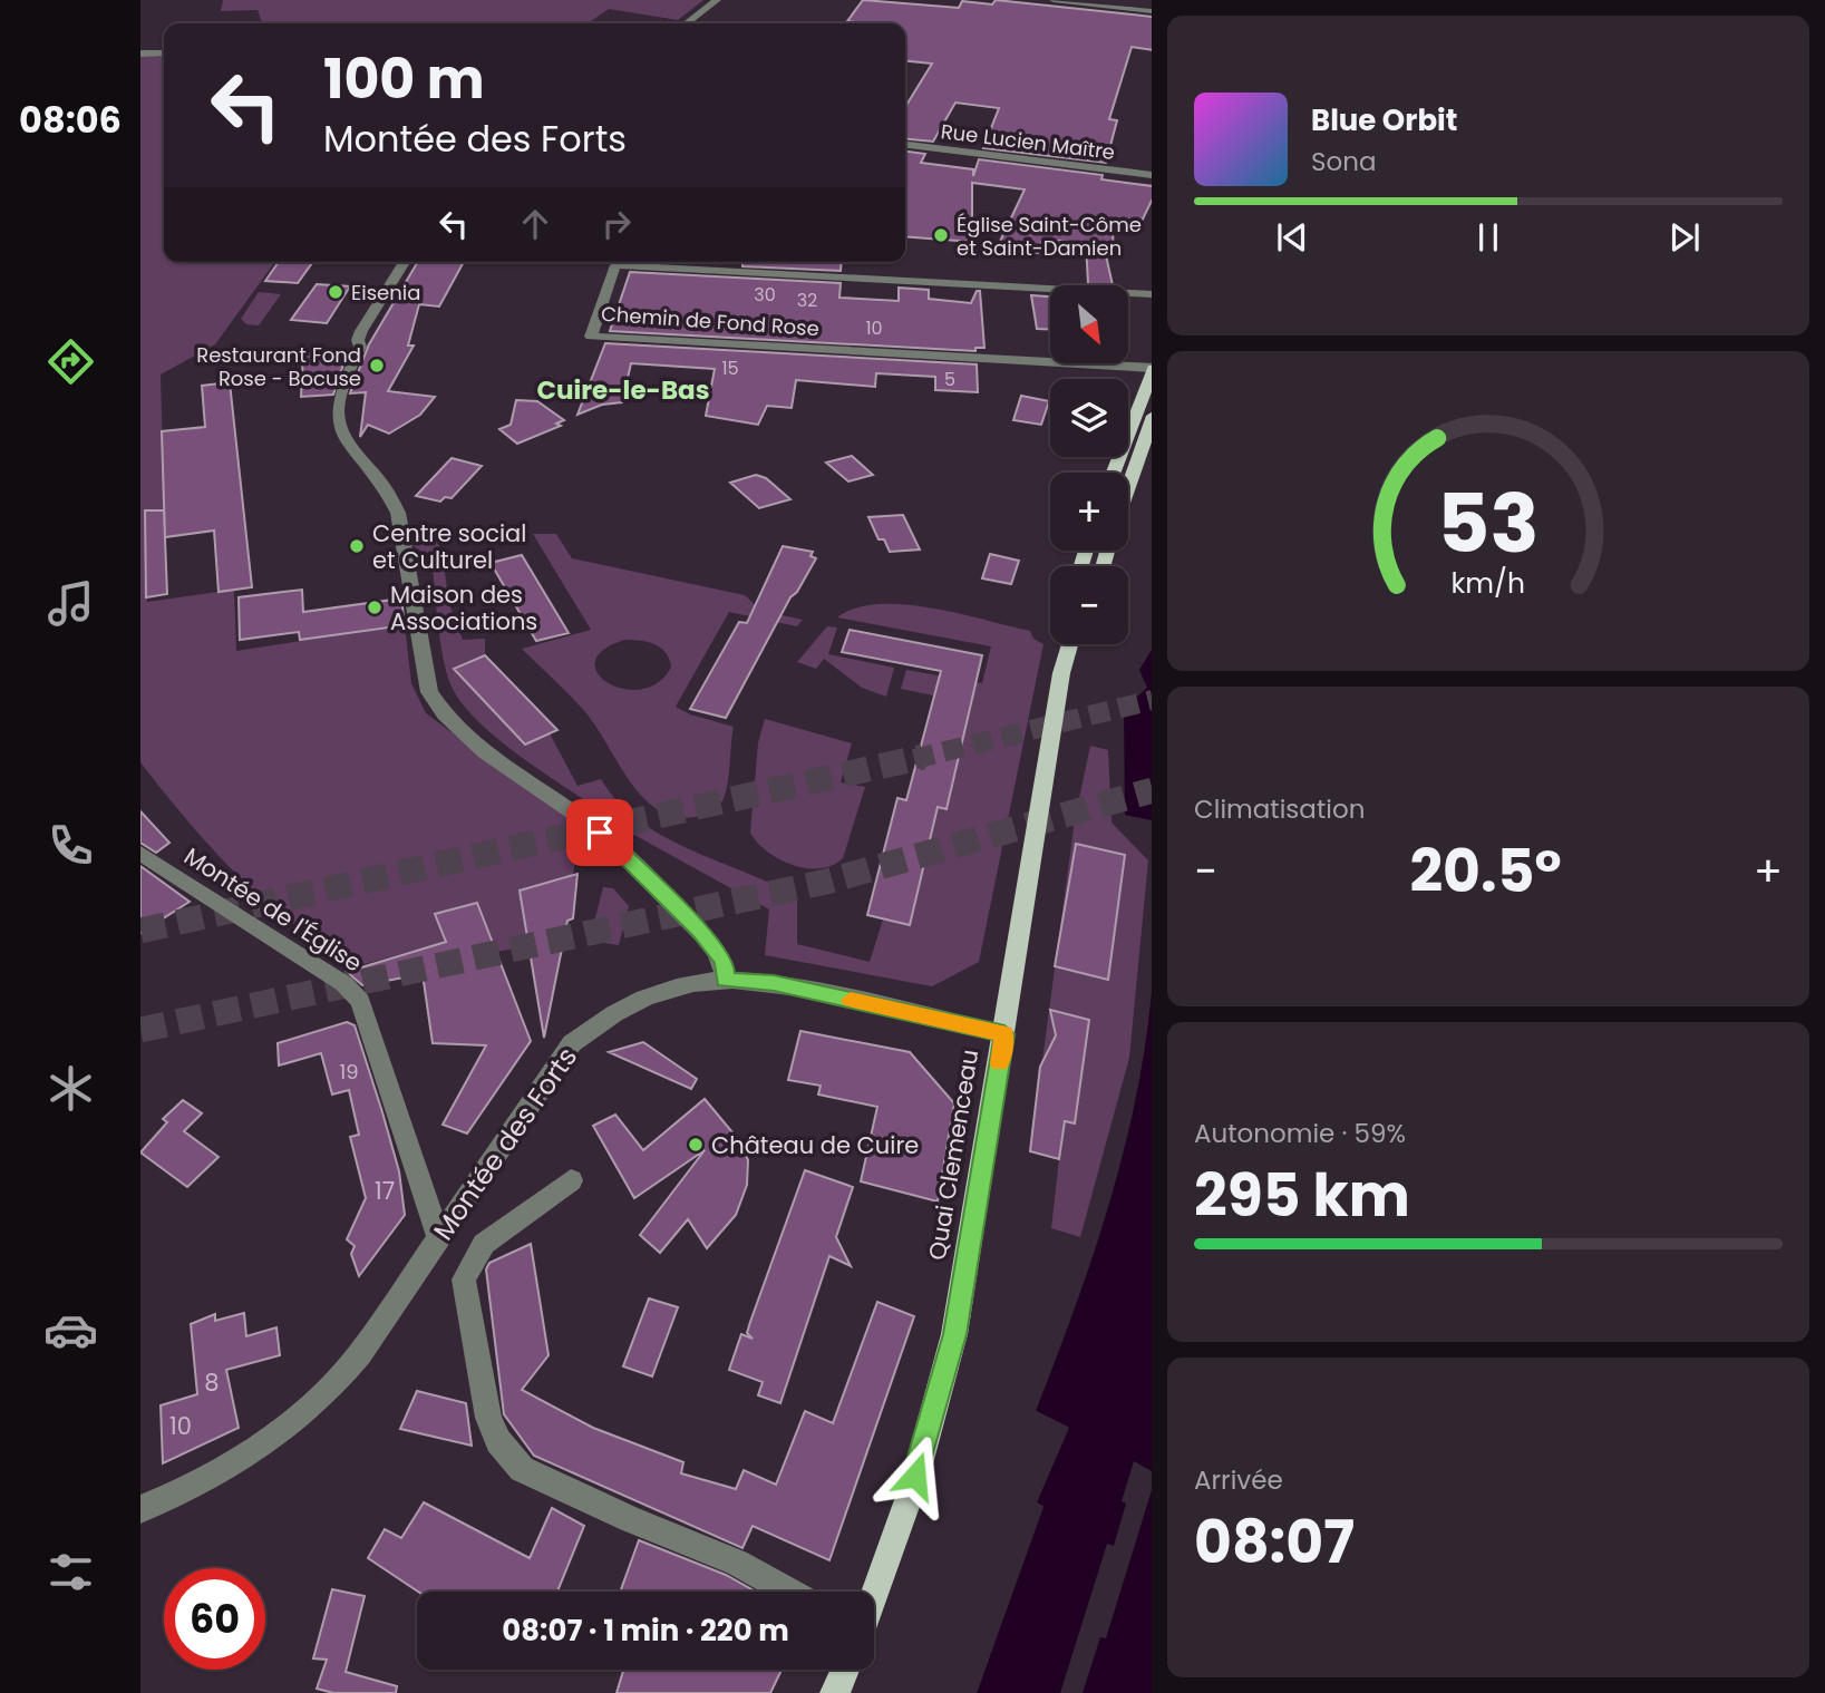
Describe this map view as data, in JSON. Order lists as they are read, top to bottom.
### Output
{
  "streets": {
    "main road": ["Quai Clemenceau"],
    "street": [
      "Rue Lucien Maître",
      "Chemin de Fond Rose",
      "Montée de l'Église",
      "Montée des Forts"
    ]
  },
  "crossings": [
    ["Montée de l'Église", "Montée des Forts"],
    ["Montée des Forts", "Quai Clemenceau"]
  ],
  "districts": ["Cuire-le-Bas"],
  "places": [
    "Église Saint-Côme et Saint-Damien",
    "Eisenia",
    "Restaurant Fond Rose - Bocuse",
    "Centre social et Culturel",
    "Maison des Associations",
    "Château de Cuire"
  ],
  "house_numbers": [
    "30",
    "32",
    "10",
    "15",
    "5",
    "19",
    "17",
    "8",
    "10"
  ],
  "north": "bottom right",
  "page": {
    "tabs": "08:06",
    "turn": ["100 m", "Montée des Forts"],
    "song": ["Blue Orbit", "Sona"],
    "map_buttons": ["+", "−"],
    "tile": [
      "Climatisation",
      ["Autonomie · 59%", "295 km"],
      ["Arrivée", "08:07"]
    ],
    "heat": ["−", "20.5°", "+"],
    "limit": "60",
    "trip": "08:07 · 1 min · 220 m",
    "gauge": ["53", "km/h"]
  }
}
